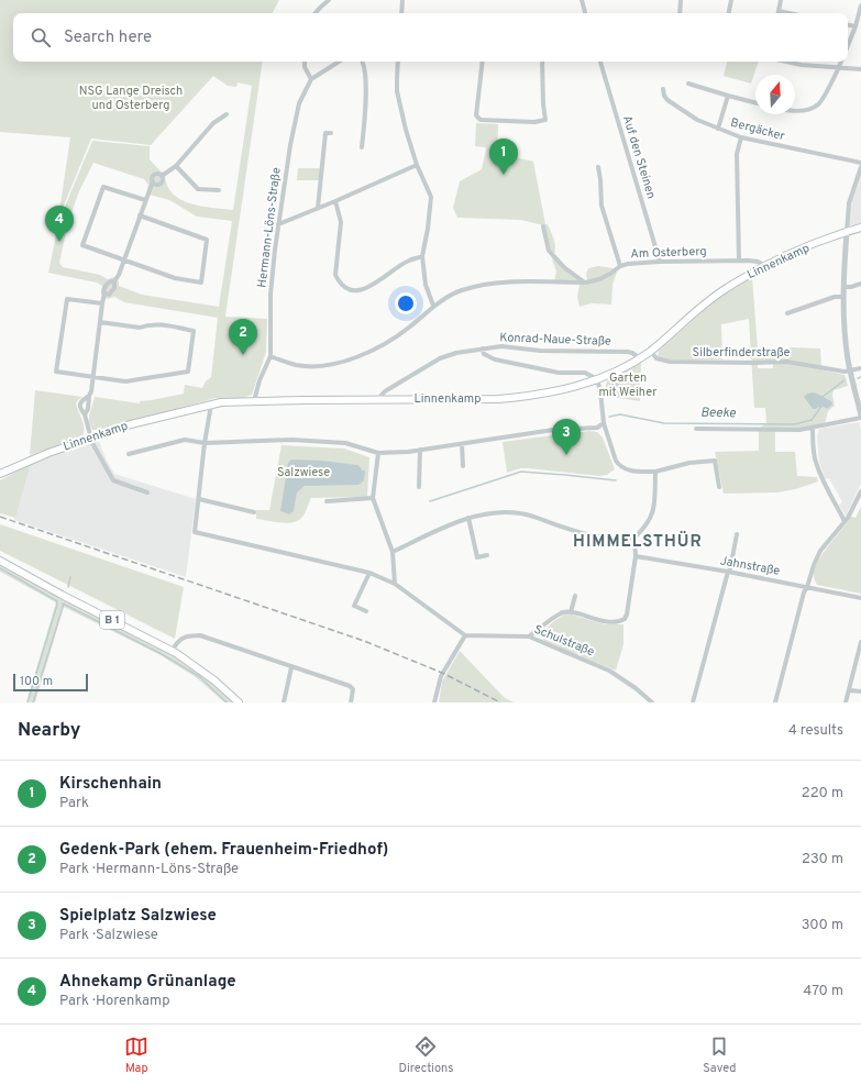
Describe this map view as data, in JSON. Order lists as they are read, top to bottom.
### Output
{
  "streets": {
    "main road": ["Linnenkamp", "B 1"],
    "street": [
      "Bergäcker",
      "Auf den Steinen",
      "Hermann-Löns-Straße",
      "Am Osterberg",
      "Konrad-Naue-Straße",
      "Silberfinderstraße",
      "Jahnstraße",
      "Schulstraße"
    ]
  },
  "crossings": [
    ["Auf den Steinen", "Am Osterberg"],
    ["Hermann-Löns-Straße", "Linnenkamp"],
    ["Am Osterberg", "Linnenkamp"],
    ["Linnenkamp", "Konrad-Naue-Straße"],
    ["Linnenkamp", "Silberfinderstraße"]
  ],
  "districts": ["HIMMELSTHÜR"],
  "water": ["Beeke"],
  "parks": ["NSG Lange Dreisch und Osterberg", "Garten mit Weiher", "Salzwiese"],
  "scale_bar": "100 m",
  "north": "top",
  "page": {
    "search": "Search here",
    "pins": [
      "1",
      "4",
      "2",
      "3"
    ],
    "scale": "100 m",
    "heading": ["Nearby", "4 results"],
    "list": [
      {
        "mark": "1",
        "name": "Kirschenhain",
        "note": "Park",
        "value": "220 m"
      },
      {
        "mark": "2",
        "name": "Gedenk-Park (ehem. Frauenheim-Friedhof)",
        "note": "Park · Hermann-Löns-Straße",
        "value": "230 m"
      },
      {
        "mark": "3",
        "name": "Spielplatz Salzwiese",
        "note": "Park · Salzwiese",
        "value": "300 m"
      },
      {
        "mark": "4",
        "name": "Ahnekamp Grünanlage",
        "note": "Park · Horenkamp",
        "value": "470 m"
      }
    ],
    "nav": ["Map", "Directions", "Saved"]
  }
}
